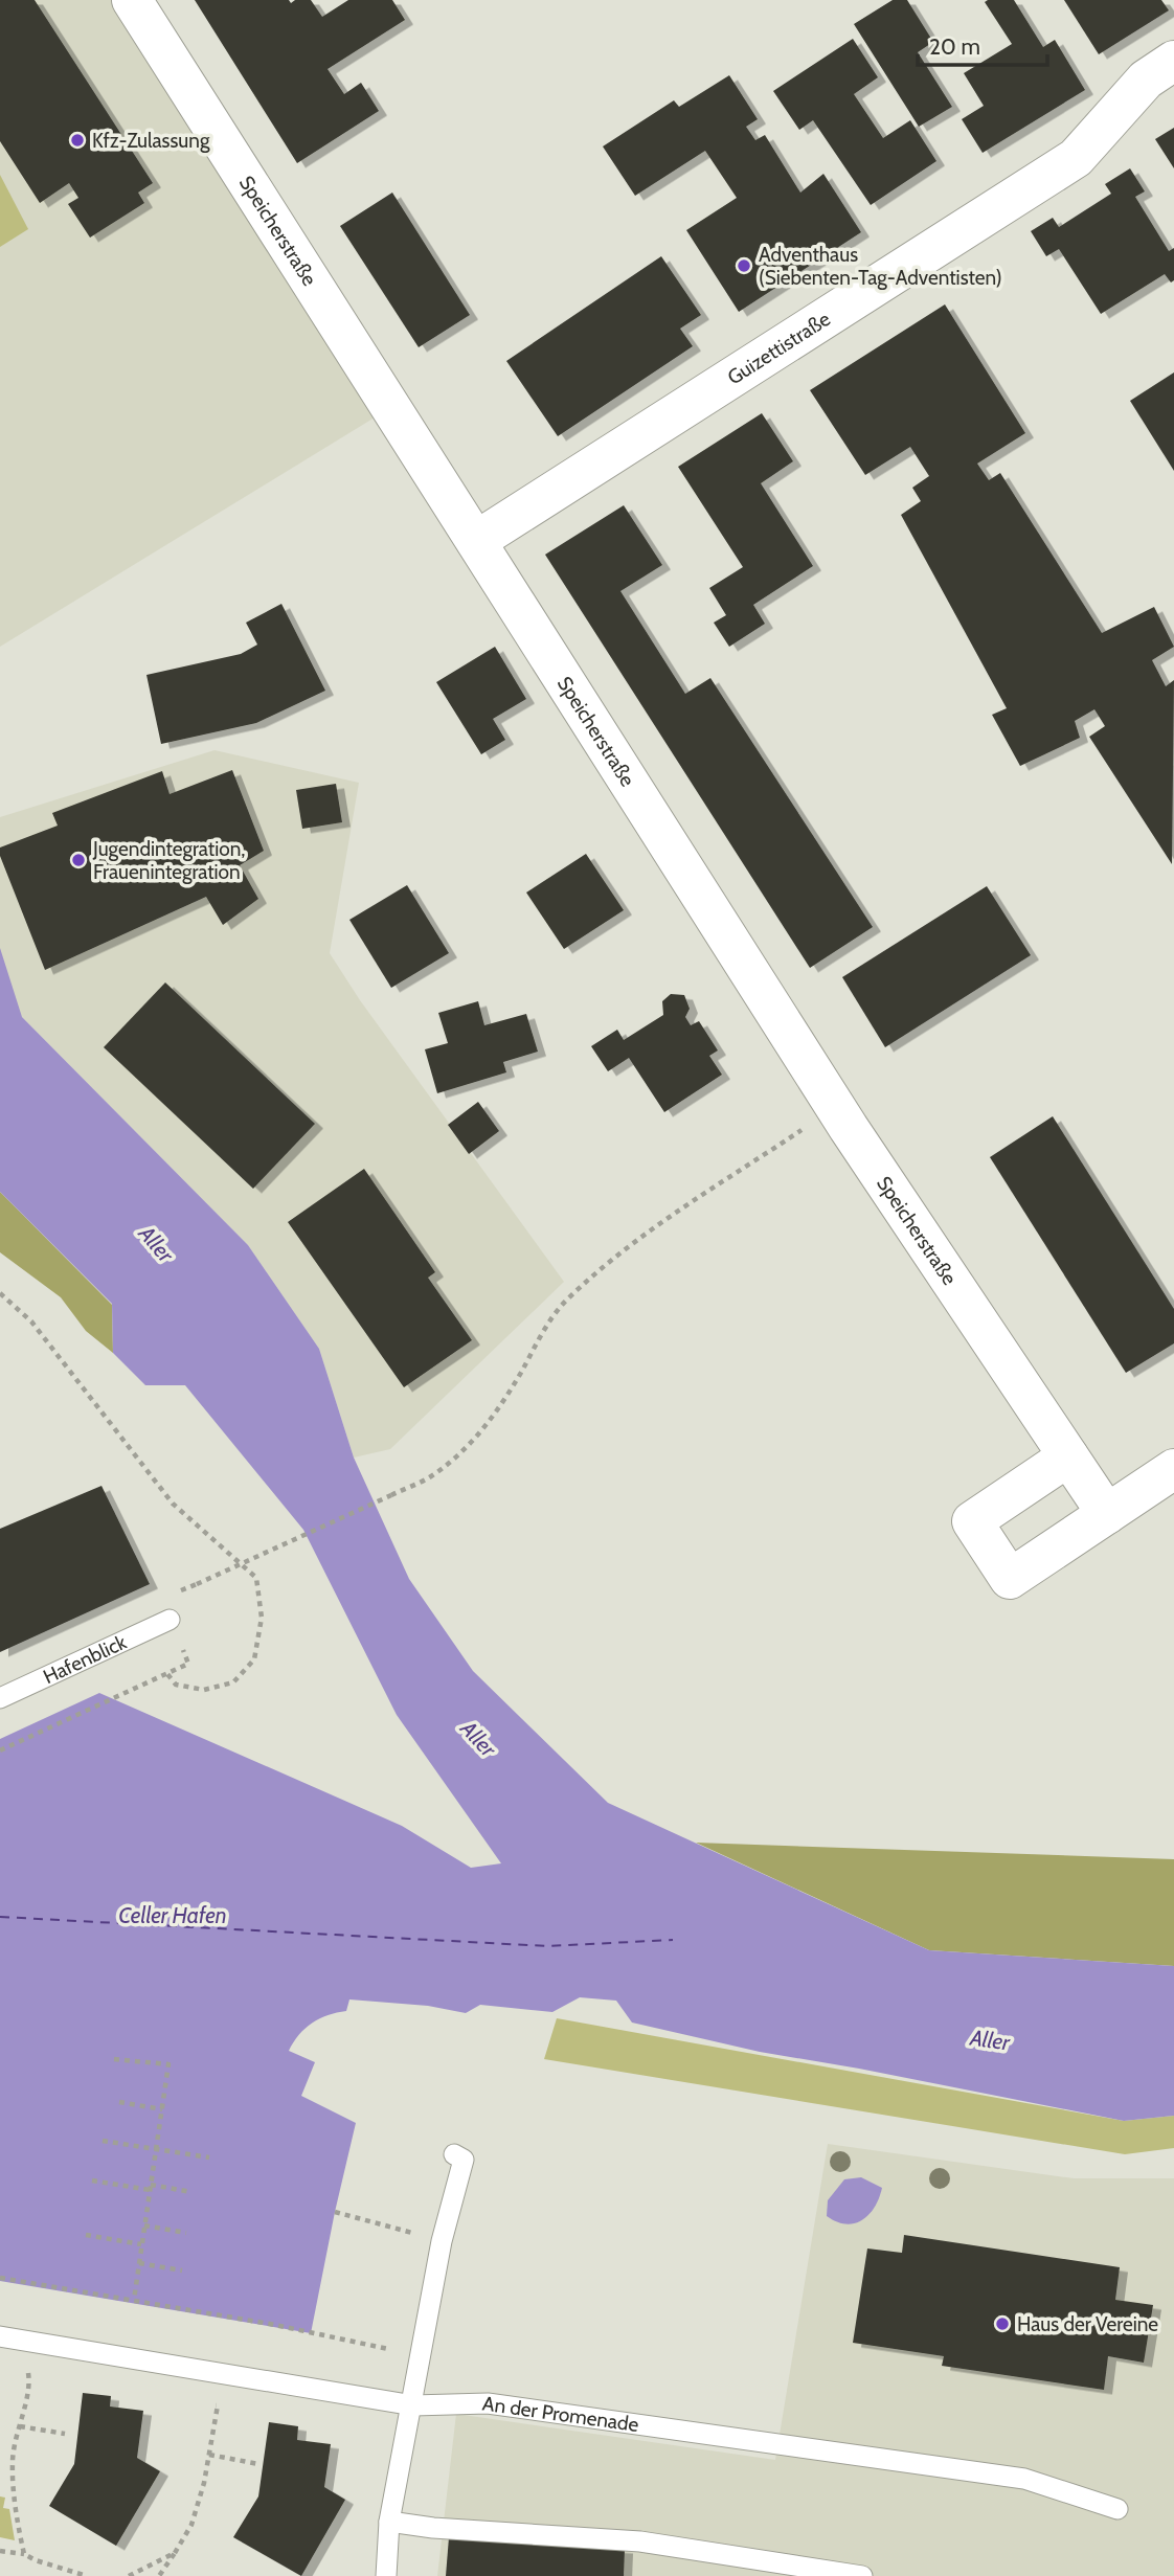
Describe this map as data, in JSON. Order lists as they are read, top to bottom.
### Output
{
  "streets": {
    "street": ["Speicherstraße", "Guizettistraße"],
    "lane": ["Hafenblick", "An der Promenade"]
  },
  "crossings": [
    ["Speicherstraße", "Guizettistraße"]
  ],
  "water": ["Aller", "Celler Hafen"],
  "places": [
    "Kfz-Zulassung",
    "Adventhaus (Siebenten-Tag-Adventisten)",
    "Jugendintegration, Frauenintegration",
    "Haus der Vereine"
  ],
  "scale_bar": "20 m"
}
